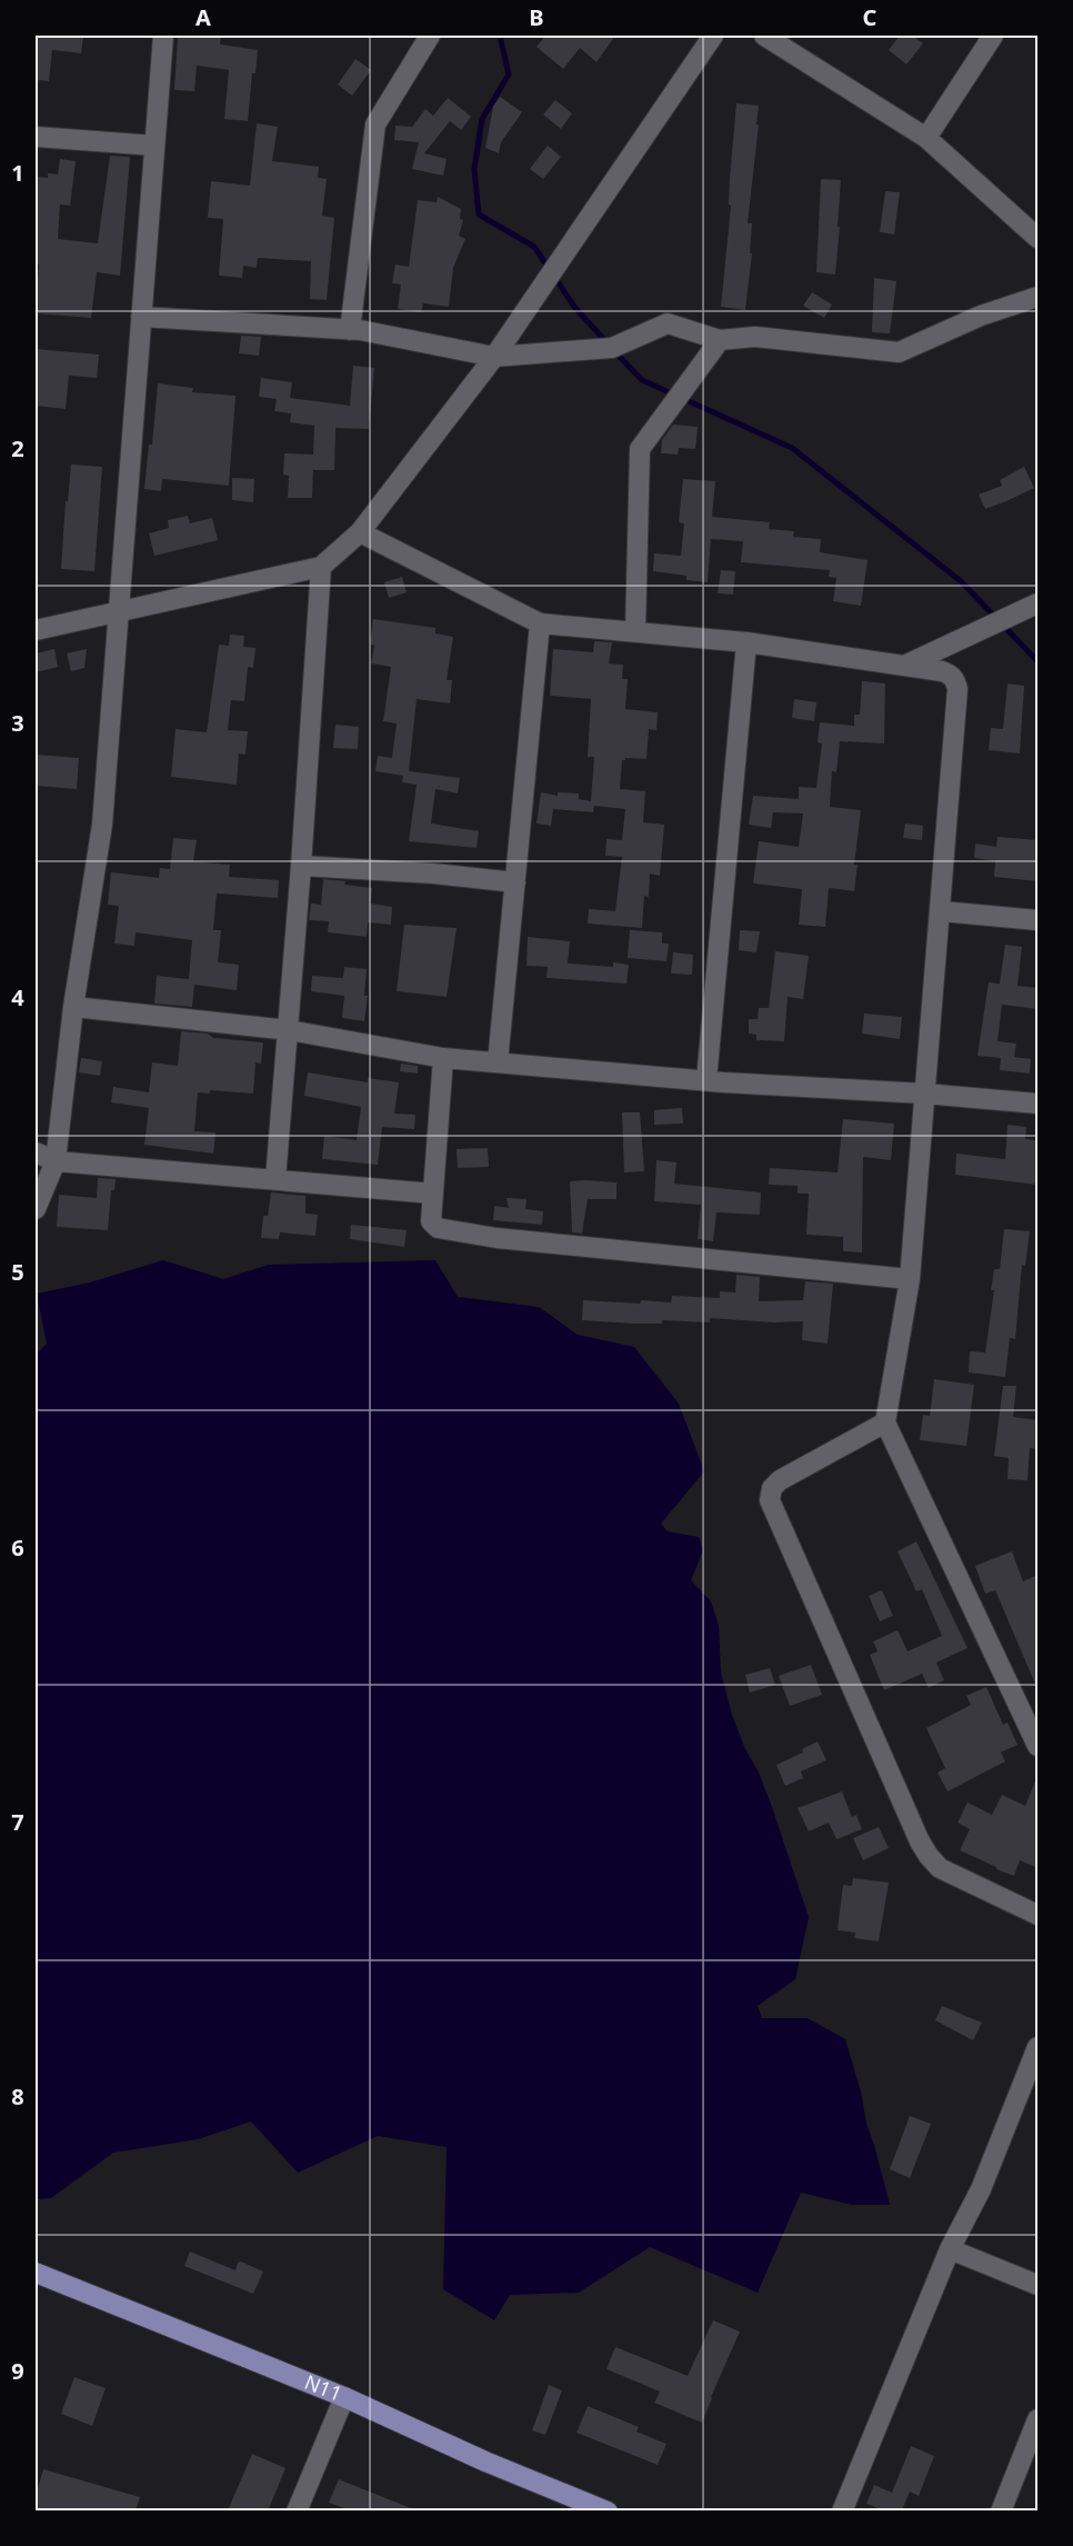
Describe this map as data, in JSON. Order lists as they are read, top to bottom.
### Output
{
  "streets": {
    "main road": ["N11"]
  },
  "grid": {
    "columns": ["A", "B", "C"],
    "rows": [
      "1",
      "2",
      "3",
      "4",
      "5",
      "6",
      "7",
      "8",
      "9"
    ]
  }
}
